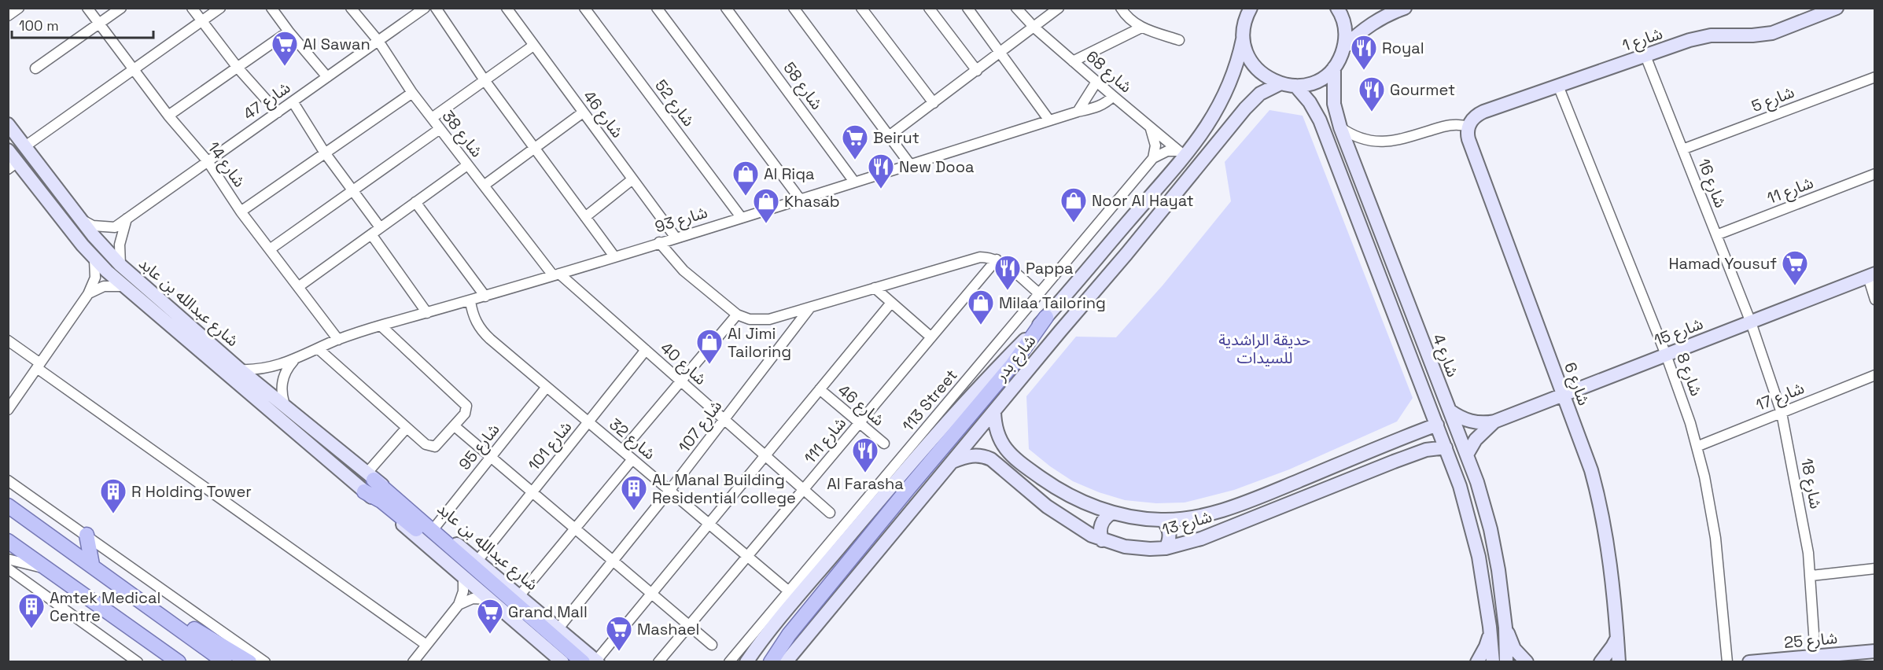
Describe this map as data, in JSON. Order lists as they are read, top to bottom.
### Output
{
  "streets": {
    "main road": ["شارع عبدالله بن عابد", "شارع بدر"],
    "street": [
      "شارع 1",
      "شارع 68",
      "شارع 58",
      "شارع 5",
      "شارع 47",
      "شارع 52",
      "شارع 46",
      "شارع 38",
      "شارع 14",
      "شارع 16",
      "شارع 11",
      "شارع 93",
      "شارع 15",
      "شارع 4",
      "شارع 40",
      "شارع 8",
      "شارع 6",
      "شارع 17",
      "113 Street",
      "شارع 107",
      "شارع 32",
      "شارع 111",
      "شارع 101",
      "شارع 95",
      "شارع 18",
      "شارع 13",
      "شارع 25"
    ]
  },
  "crossings": [
    ["شارع 1", "شارع 16"],
    ["شارع 1", "شارع 8"],
    ["شارع 1", "شارع 6"],
    ["شارع 68", "شارع 93"],
    ["شارع 68", "شارع بدر"],
    ["شارع 58", "شارع 93"],
    ["شارع 5", "شارع 16"],
    ["شارع 47", "شارع 38"],
    ["شارع 47", "شارع 14"],
    ["شارع 47", "شارع عبدالله بن عابد"],
    ["شارع 52", "شارع 93"],
    ["شارع 46", "شارع 93"],
    ["شارع 46", "شارع 111"],
    ["شارع 38", "شارع 93"],
    ["شارع 38", "شارع 40"],
    ["شارع 14", "شارع 93"],
    ["شارع 16", "شارع 11"],
    ["شارع 16", "شارع 15"],
    ["شارع 16", "شارع 18"],
    ["شارع 93", "شارع عبدالله بن عابد"],
    ["شارع 93", "شارع 40"],
    ["شارع 93", "شارع 32"],
    ["شارع عبدالله بن عابد", "شارع 107"],
    ["شارع عبدالله بن عابد", "شارع 101"],
    ["شارع عبدالله بن عابد", "شارع 95"],
    ["شارع 15", "شارع 4"],
    ["شارع 15", "شارع 8"],
    ["شارع 15", "شارع 6"],
    ["شارع 15", "شارع 18"],
    ["شارع بدر", "شارع 13"],
    ["شارع 40", "شارع 107"],
    ["شارع 40", "شارع 111"],
    ["شارع 40", "شارع 101"],
    ["شارع 8", "شارع 17"],
    ["شارع 17", "شارع 18"],
    ["113 Street", "شارع 32"],
    ["شارع 107", "شارع 32"],
    ["شارع 32", "شارع 111"],
    ["شارع 32", "شارع 101"],
    ["شارع 32", "شارع 95"],
    ["شارع 18", "شارع 25"]
  ],
  "parks": ["حديقة الراشدية للسيدات"],
  "places": {
    "supermarket": [
      "Al Sawan",
      "Beirut",
      "Hamad Yousuf",
      "Grand Mall",
      "Mashael"
    ],
    "restaurant": [
      "Royal",
      "Gourmet",
      "New Dooa",
      "Pappa",
      "Al Farasha"
    ],
    "shop": [
      "Al Riqa",
      "Noor Al Hayat",
      "Khasab",
      "Milaa Tailoring",
      "Al Jimi Tailoring"
    ],
    "building": ["AL Manal Building Residential college", "R Holding Tower", "Amtek Medical Centre"]
  },
  "scale_bar": "100 m"
}
